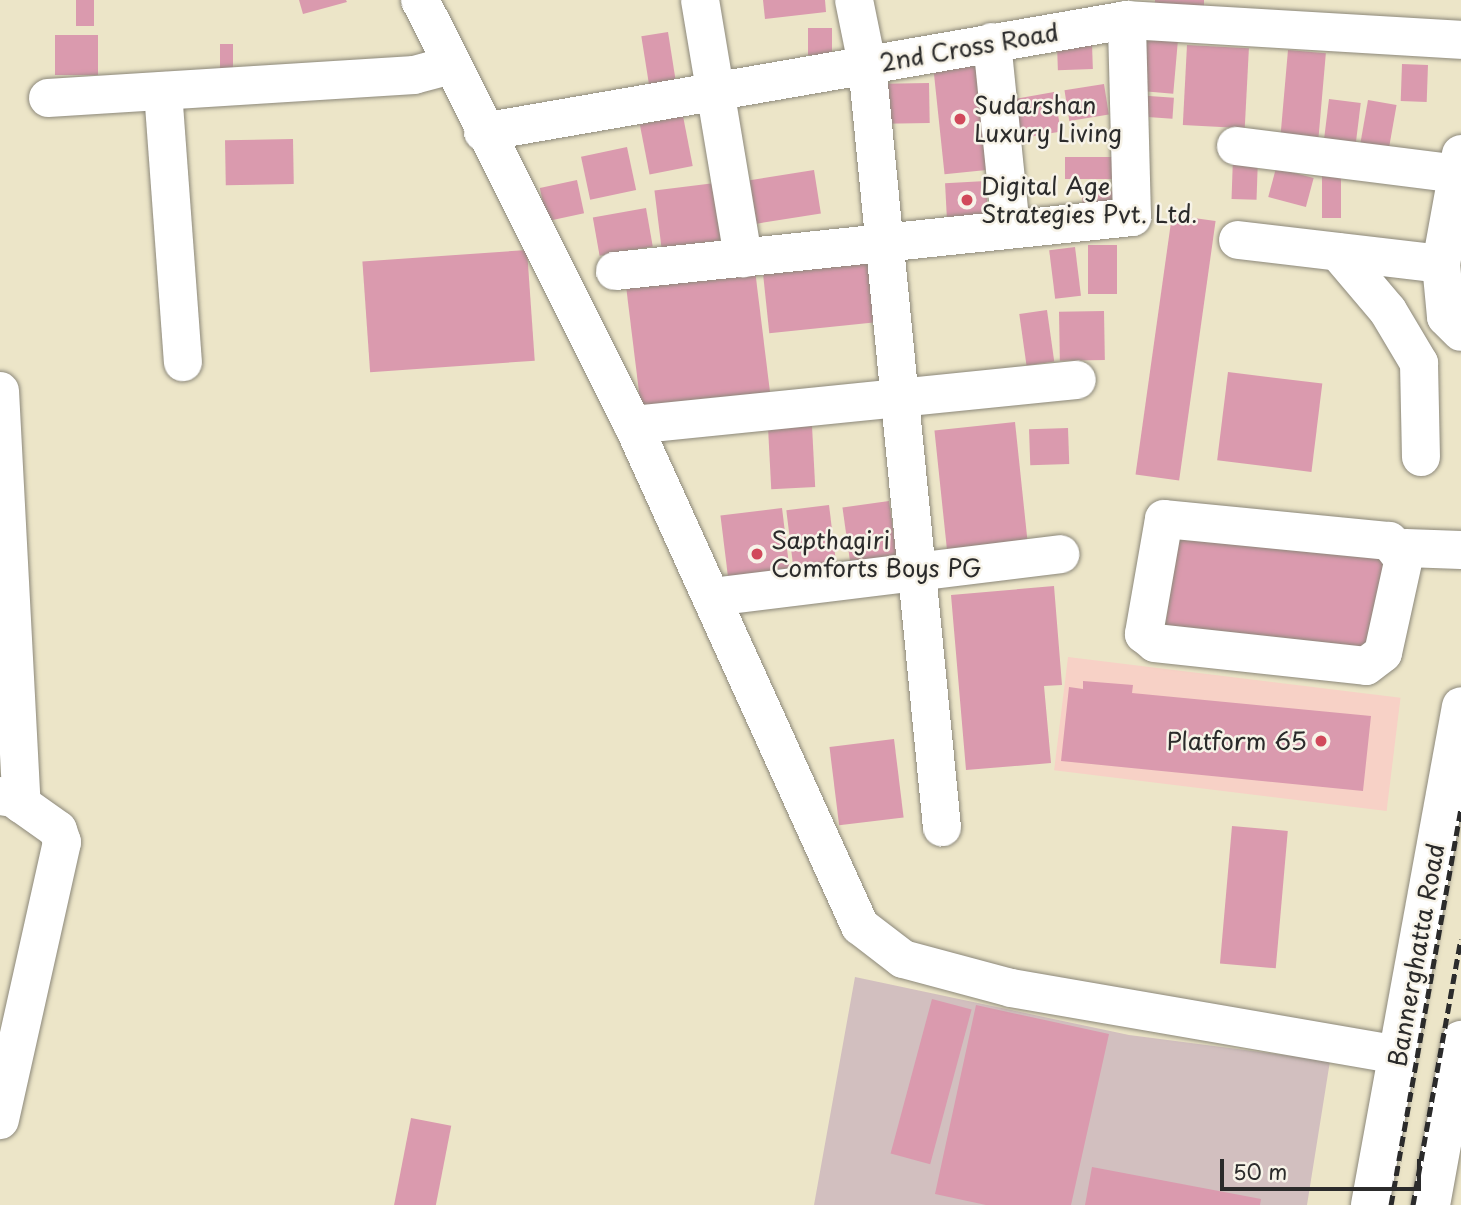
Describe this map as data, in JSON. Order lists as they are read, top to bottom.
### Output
{
  "streets": {
    "street": ["2nd Cross Road", "Bannerghatta Road"]
  },
  "places": [
    "Sudarshan Luxury Living",
    "Digital Age Strategies Pvt. Ltd.",
    "Sapthagiri Comforts Boys PG",
    "Platform 65"
  ],
  "scale_bar": "50 m"
}
